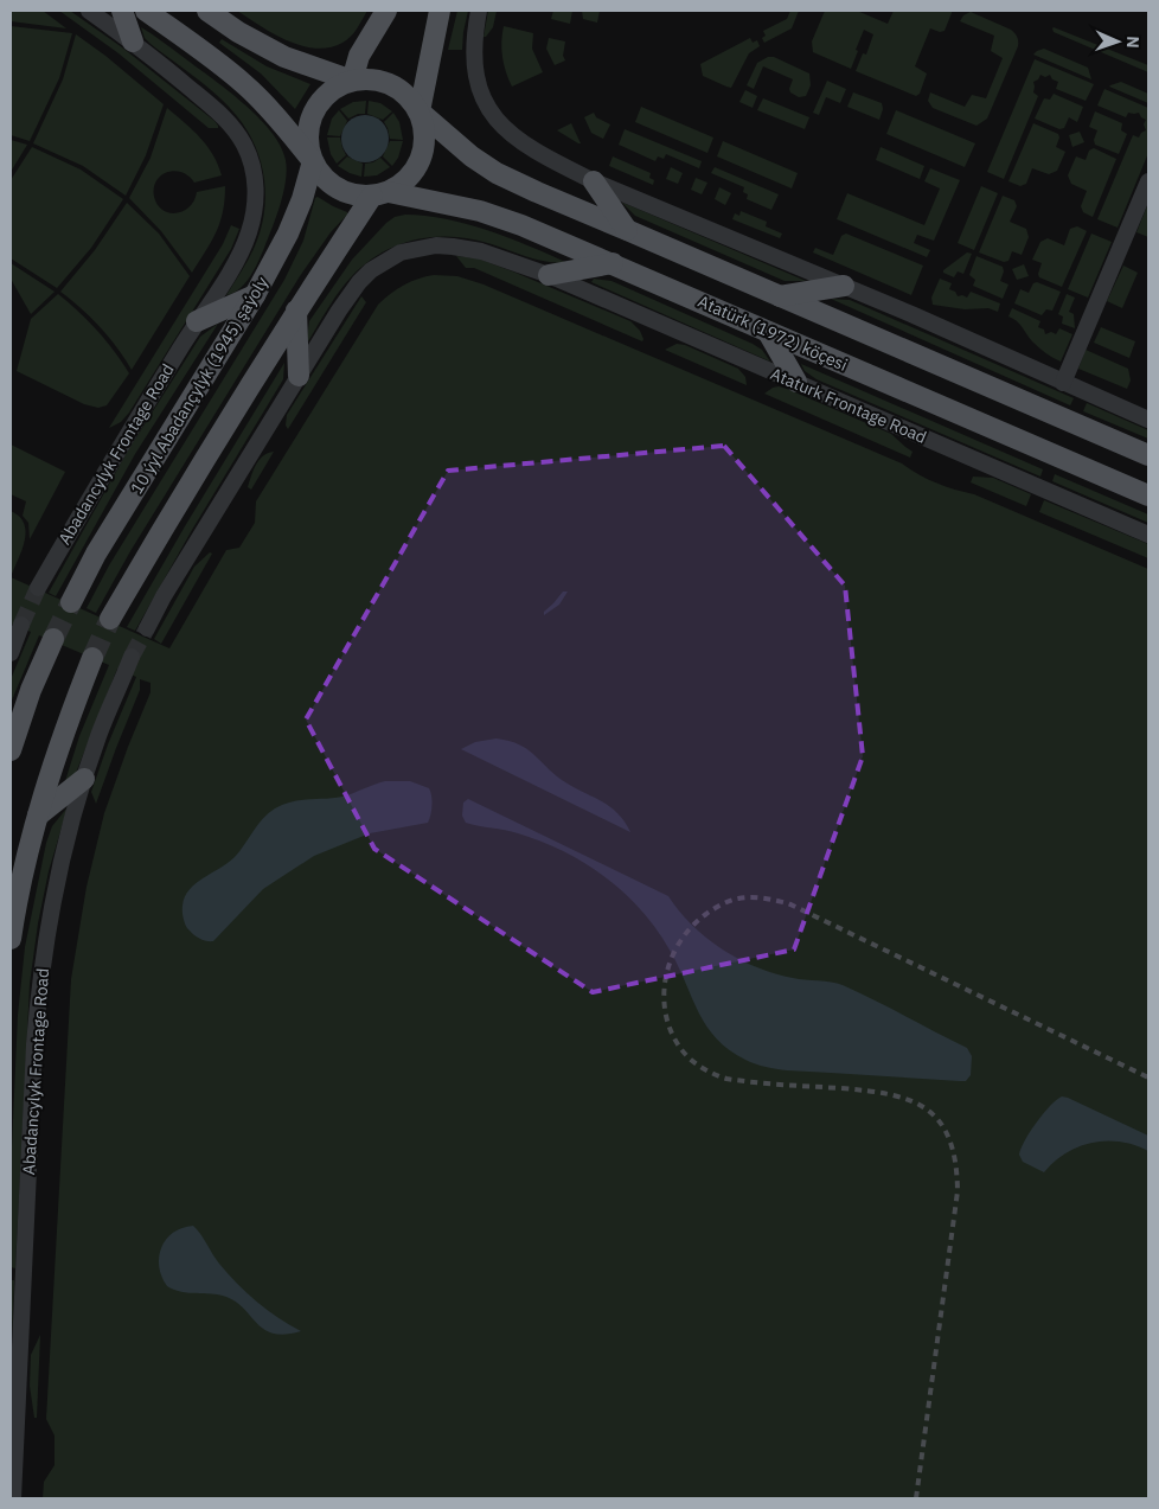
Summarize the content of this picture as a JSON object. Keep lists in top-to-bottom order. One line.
{"streets":{"main road":["Atatürk (1972) köçesi","10 ýyl Abadançylyk (1945) şaýoly"],"street":["Ataturk Frontage Road","Abadancylyk Frontage Road"]},"crossings":[["Atatürk (1972) köçesi","10 ýyl Abadançylyk (1945) şaýoly"]],"north":"right"}
